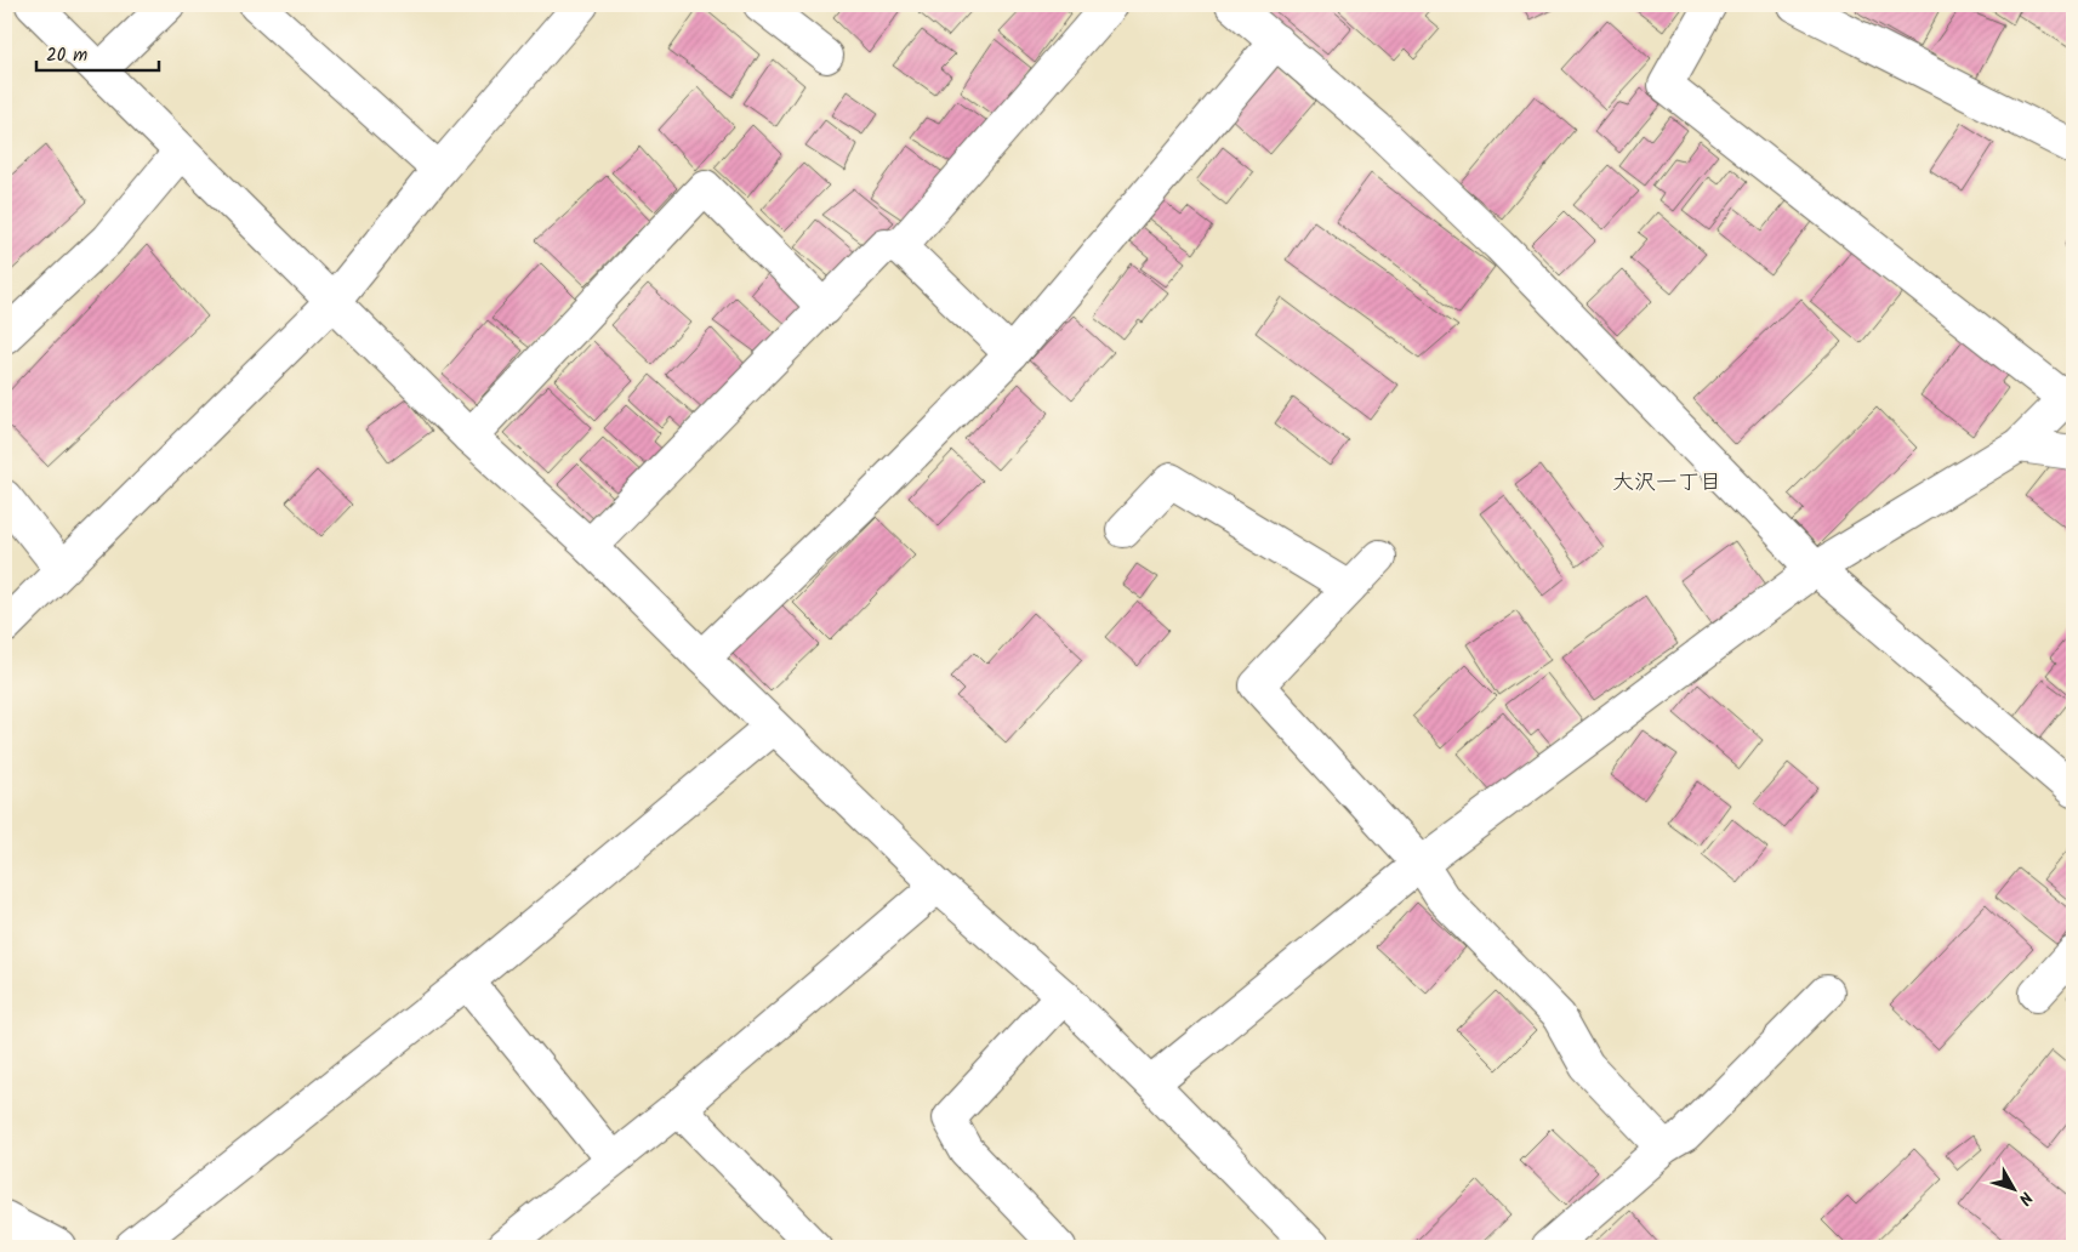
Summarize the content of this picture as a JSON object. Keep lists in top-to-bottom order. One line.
{"districts":["大沢一丁目"],"scale_bar":"20 m","north":"bottom right"}
